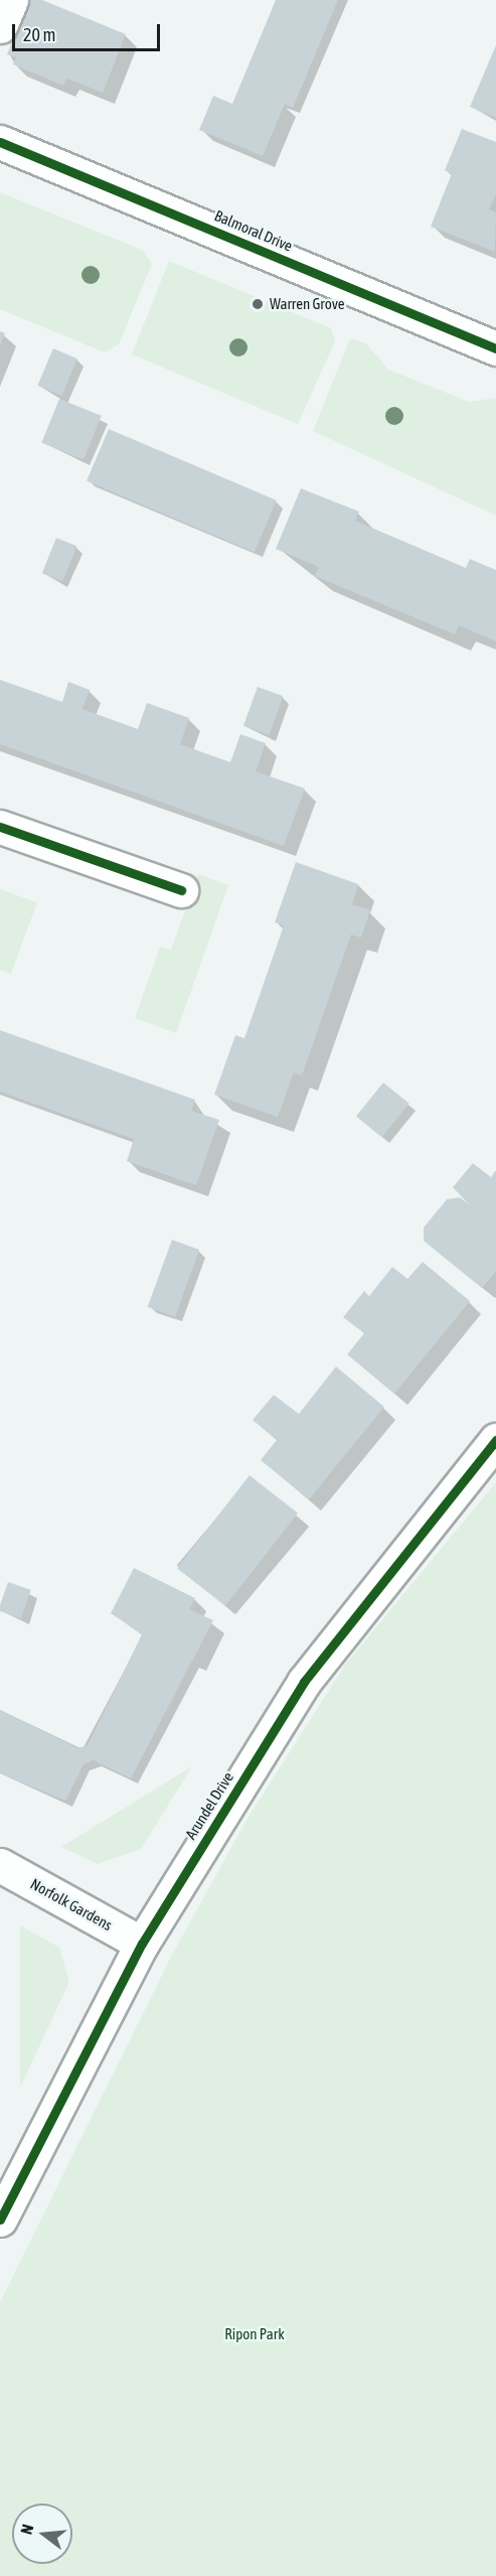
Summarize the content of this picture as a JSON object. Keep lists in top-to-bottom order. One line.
{"streets":{"street":["Balmoral Drive","Arundel Drive","Norfolk Gardens"]},"crossings":[["Arundel Drive","Norfolk Gardens"]],"parks":["Ripon Park"],"places":["Warren Grove"],"scale_bar":"20 m","north":"left"}
